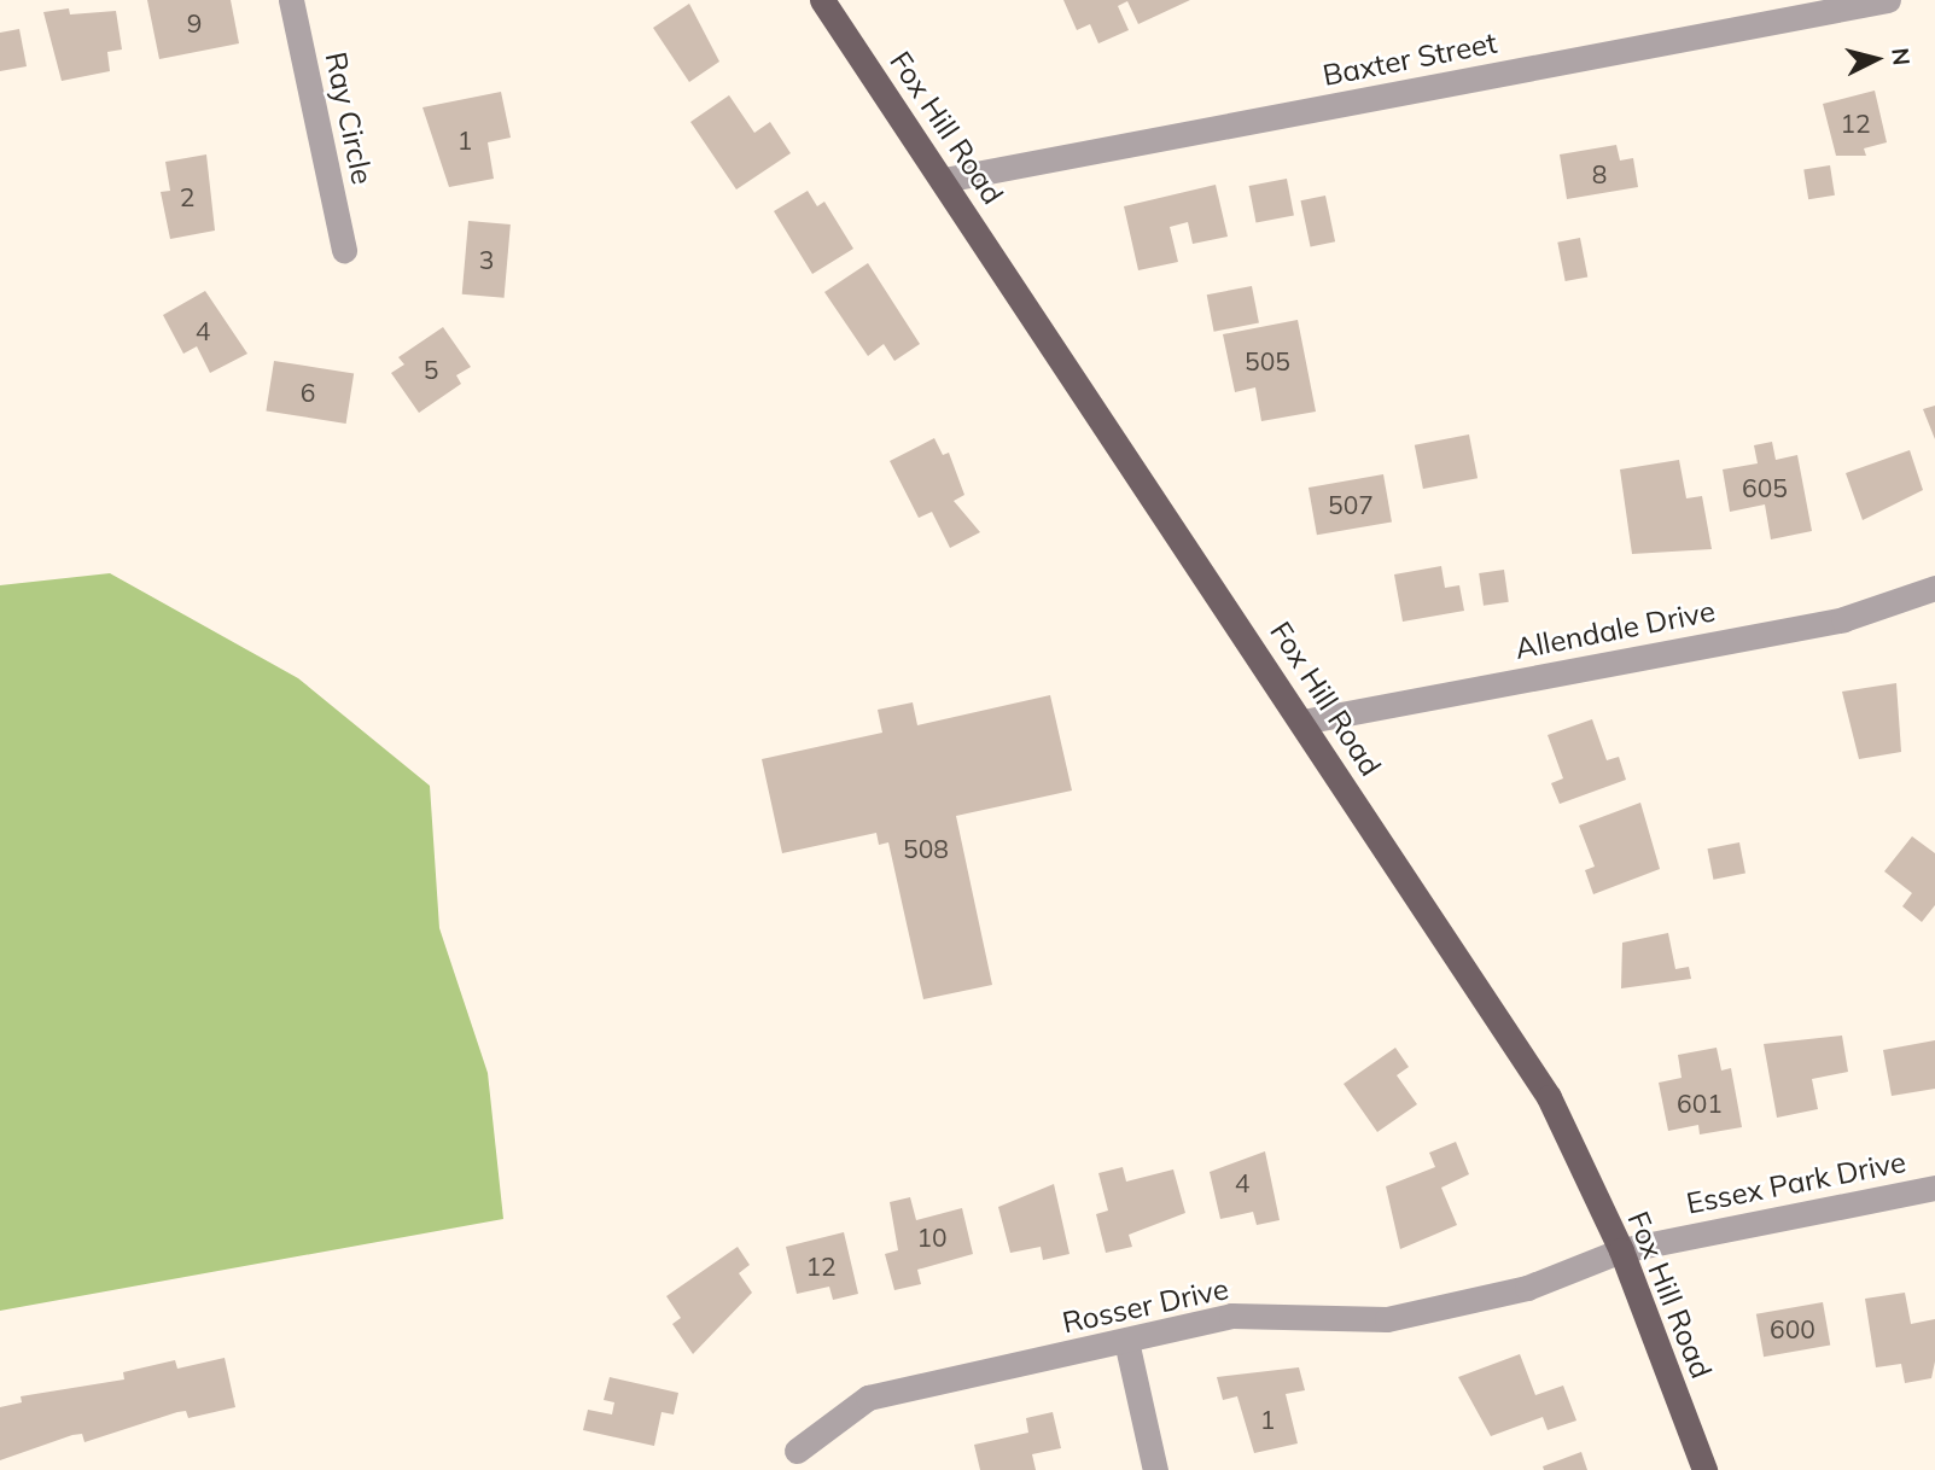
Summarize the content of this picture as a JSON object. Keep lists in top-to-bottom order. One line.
{"streets":{"main road":["Fox Hill Road"],"street":["Baxter Street","Ray Circle","Allendale Drive","Essex Park Drive","Rosser Drive"]},"crossings":[["Baxter Street","Fox Hill Road"],["Fox Hill Road","Allendale Drive"],["Fox Hill Road","Essex Park Drive"],["Fox Hill Road","Rosser Drive"],["Essex Park Drive","Rosser Drive"]],"house_numbers":["9","12","1","8","2","3","4","505","5","6","605","507","508","601","4","10","12","600","1"],"north":"right"}
